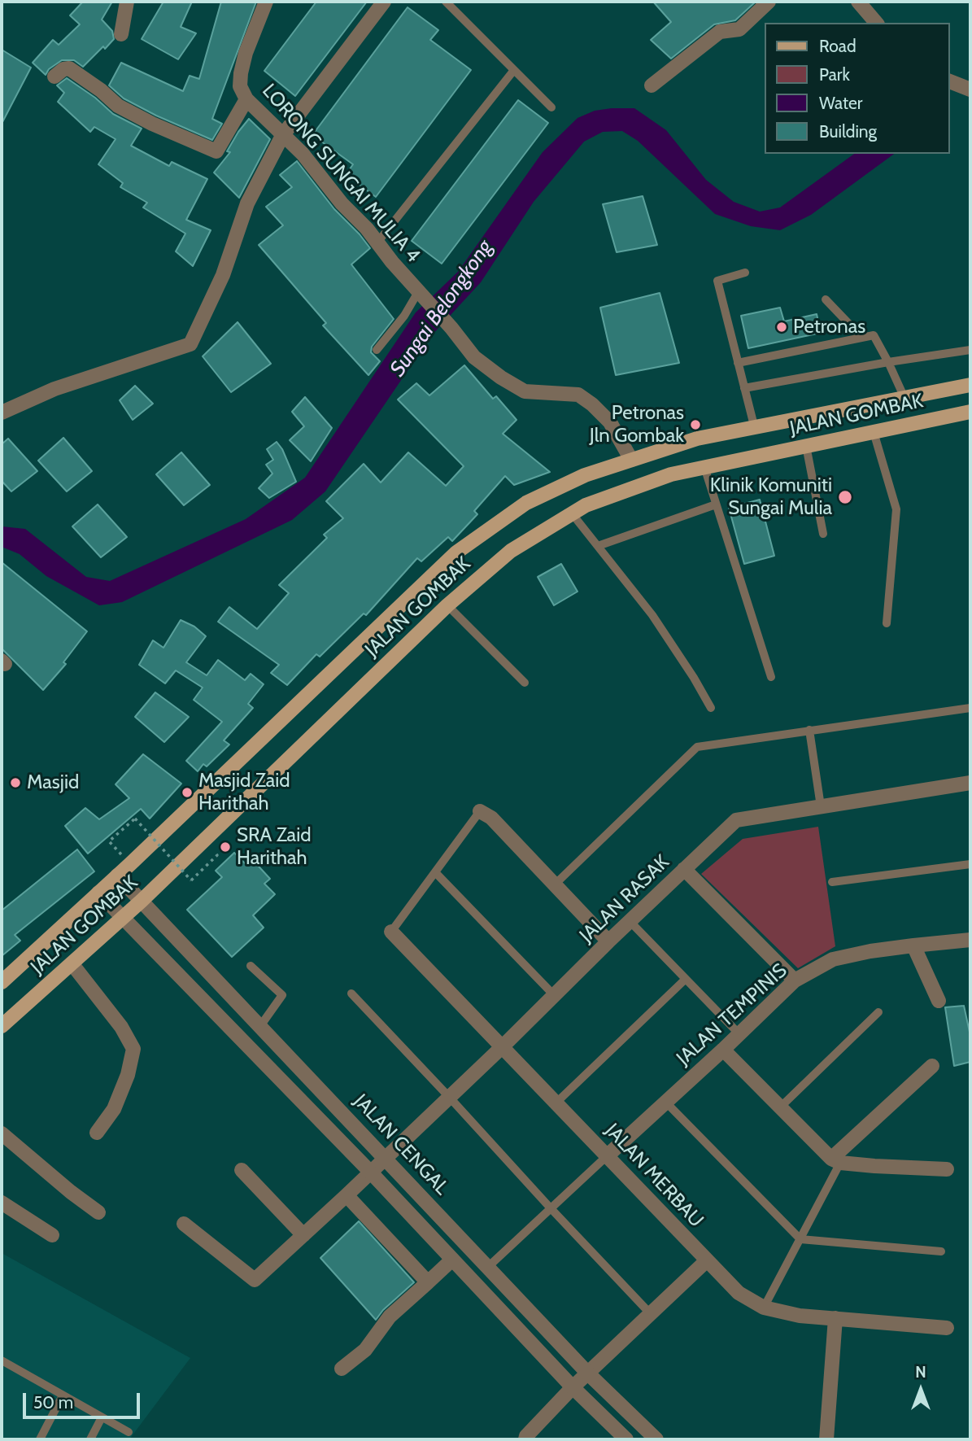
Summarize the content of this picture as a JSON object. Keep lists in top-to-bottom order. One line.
{"streets":{"main road":["JALAN GOMBAK"],"street":["LORONG SUNGAI MULIA 4","JALAN RASAK","JALAN TEMPINIS","JALAN CENGAL","JALAN MERBAU"]},"crossings":[["LORONG SUNGAI MULIA 4","JALAN GOMBAK"],["JALAN GOMBAK","JALAN CENGAL"],["JALAN RASAK","JALAN CENGAL"],["JALAN RASAK","JALAN MERBAU"],["JALAN TEMPINIS","JALAN MERBAU"]],"water":["Sungai Belongkong"],"places":["Petronas","Petronas Jln Gombak","Klinik Komuniti Sungai Mulia","Masjid","Masjid Zaid Harithah","SRA Zaid Harithah"],"legend":["Road","Park","Water","Building"],"scale_bar":"50 m","north":"top"}
